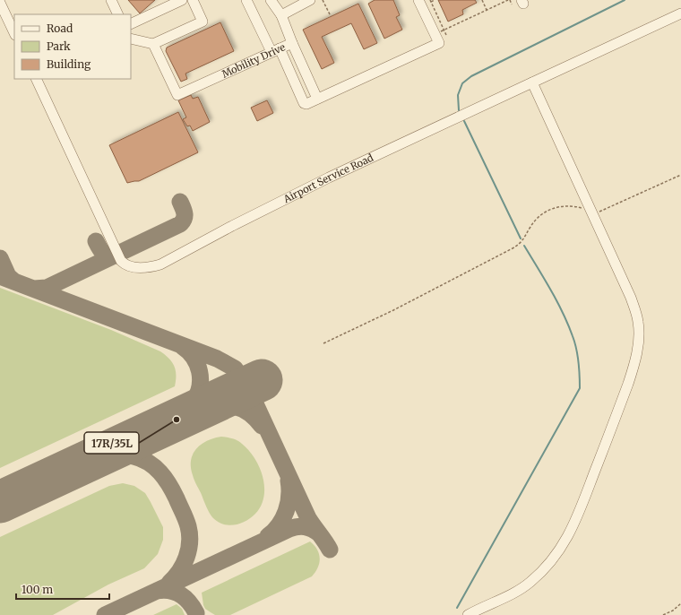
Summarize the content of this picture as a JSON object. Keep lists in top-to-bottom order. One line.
{"streets":{"lane":["Mobility Drive","Airport Service Road"]},"places":["17R/35L"],"legend":["Road","Park","Building"],"scale_bar":"100 m"}
